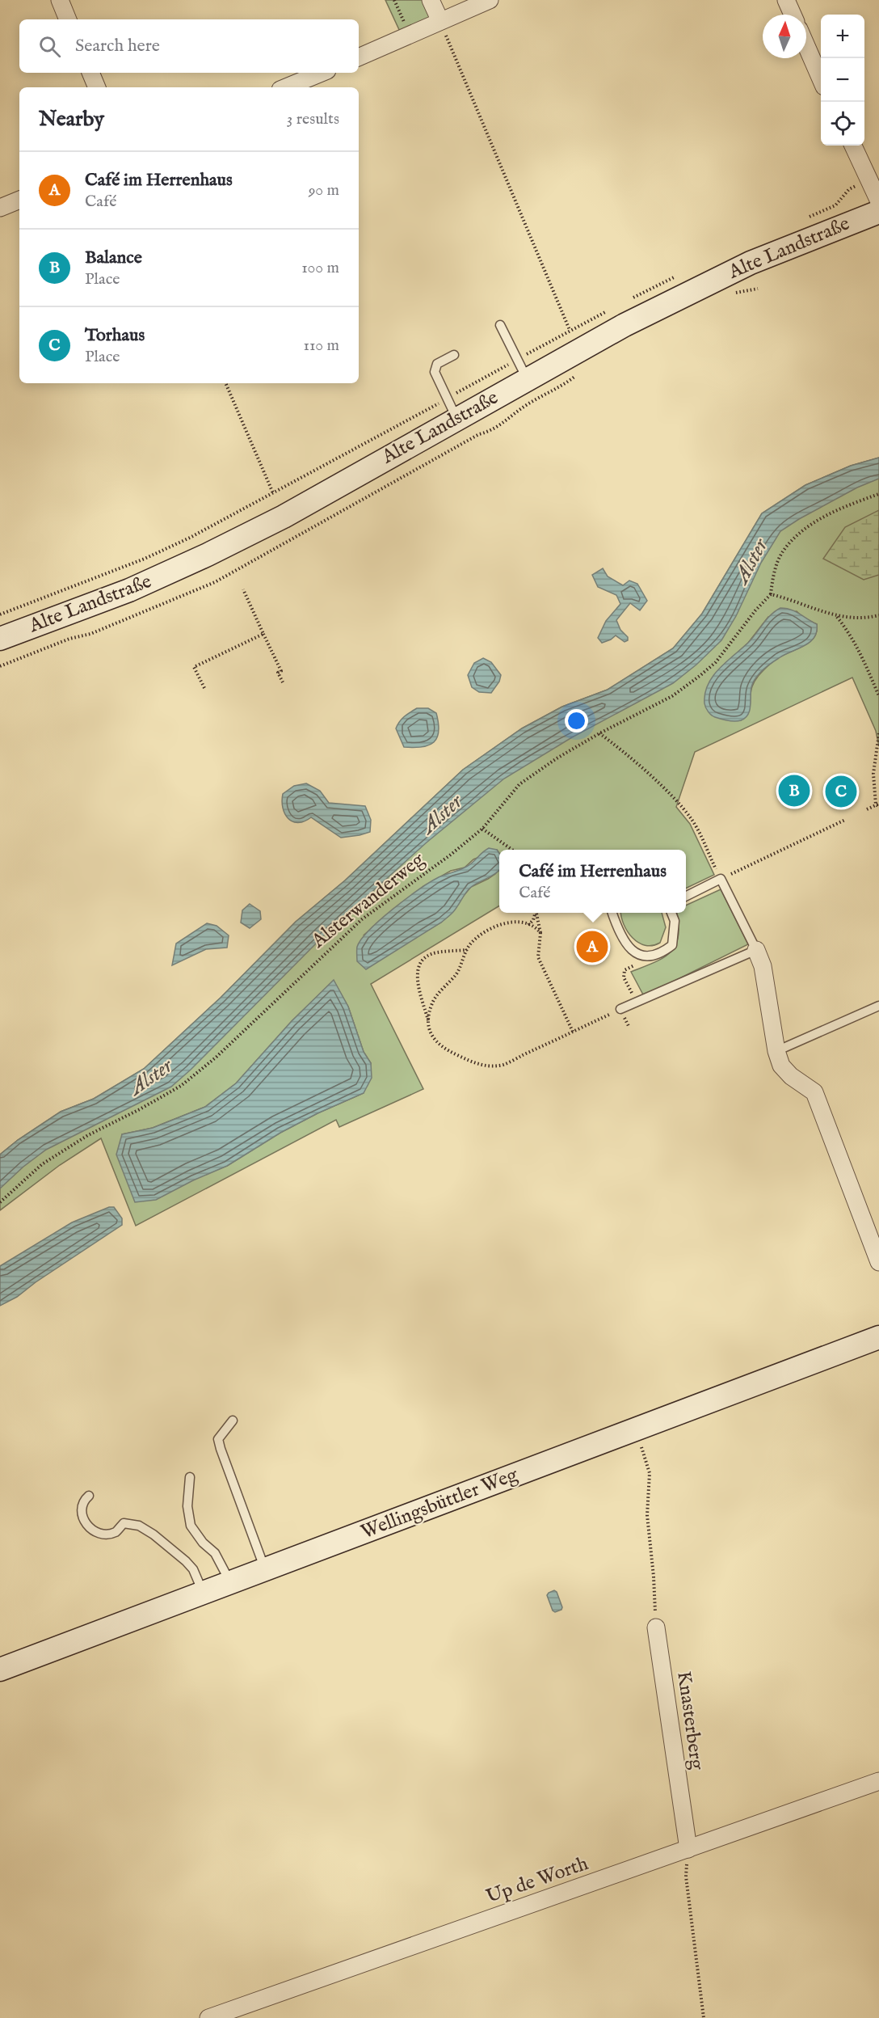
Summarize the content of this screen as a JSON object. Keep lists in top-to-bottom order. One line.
{"streets":{"main road":["Alte Landstraße","Wellingsbüttler Weg"],"street":["Knasterberg","Up de Worth"],"path":["Alsterwanderweg"]},"crossings":[["Knasterberg","Up de Worth"]],"water":["Alster"],"north":"top","page":{"map_buttons":["+","−"],"search":"Search here","heading":["Nearby","3 results"],"list":[{"mark":"A","name":"Café im Herrenhaus","note":"Café","value":"90 m"},{"mark":"B","name":"Balance","note":"Place","value":"100 m"},{"mark":"C","name":"Torhaus","note":"Place","value":"110 m"}],"pins":["B","C","A"],"popup":["Café im Herrenhaus","Café"]}}
